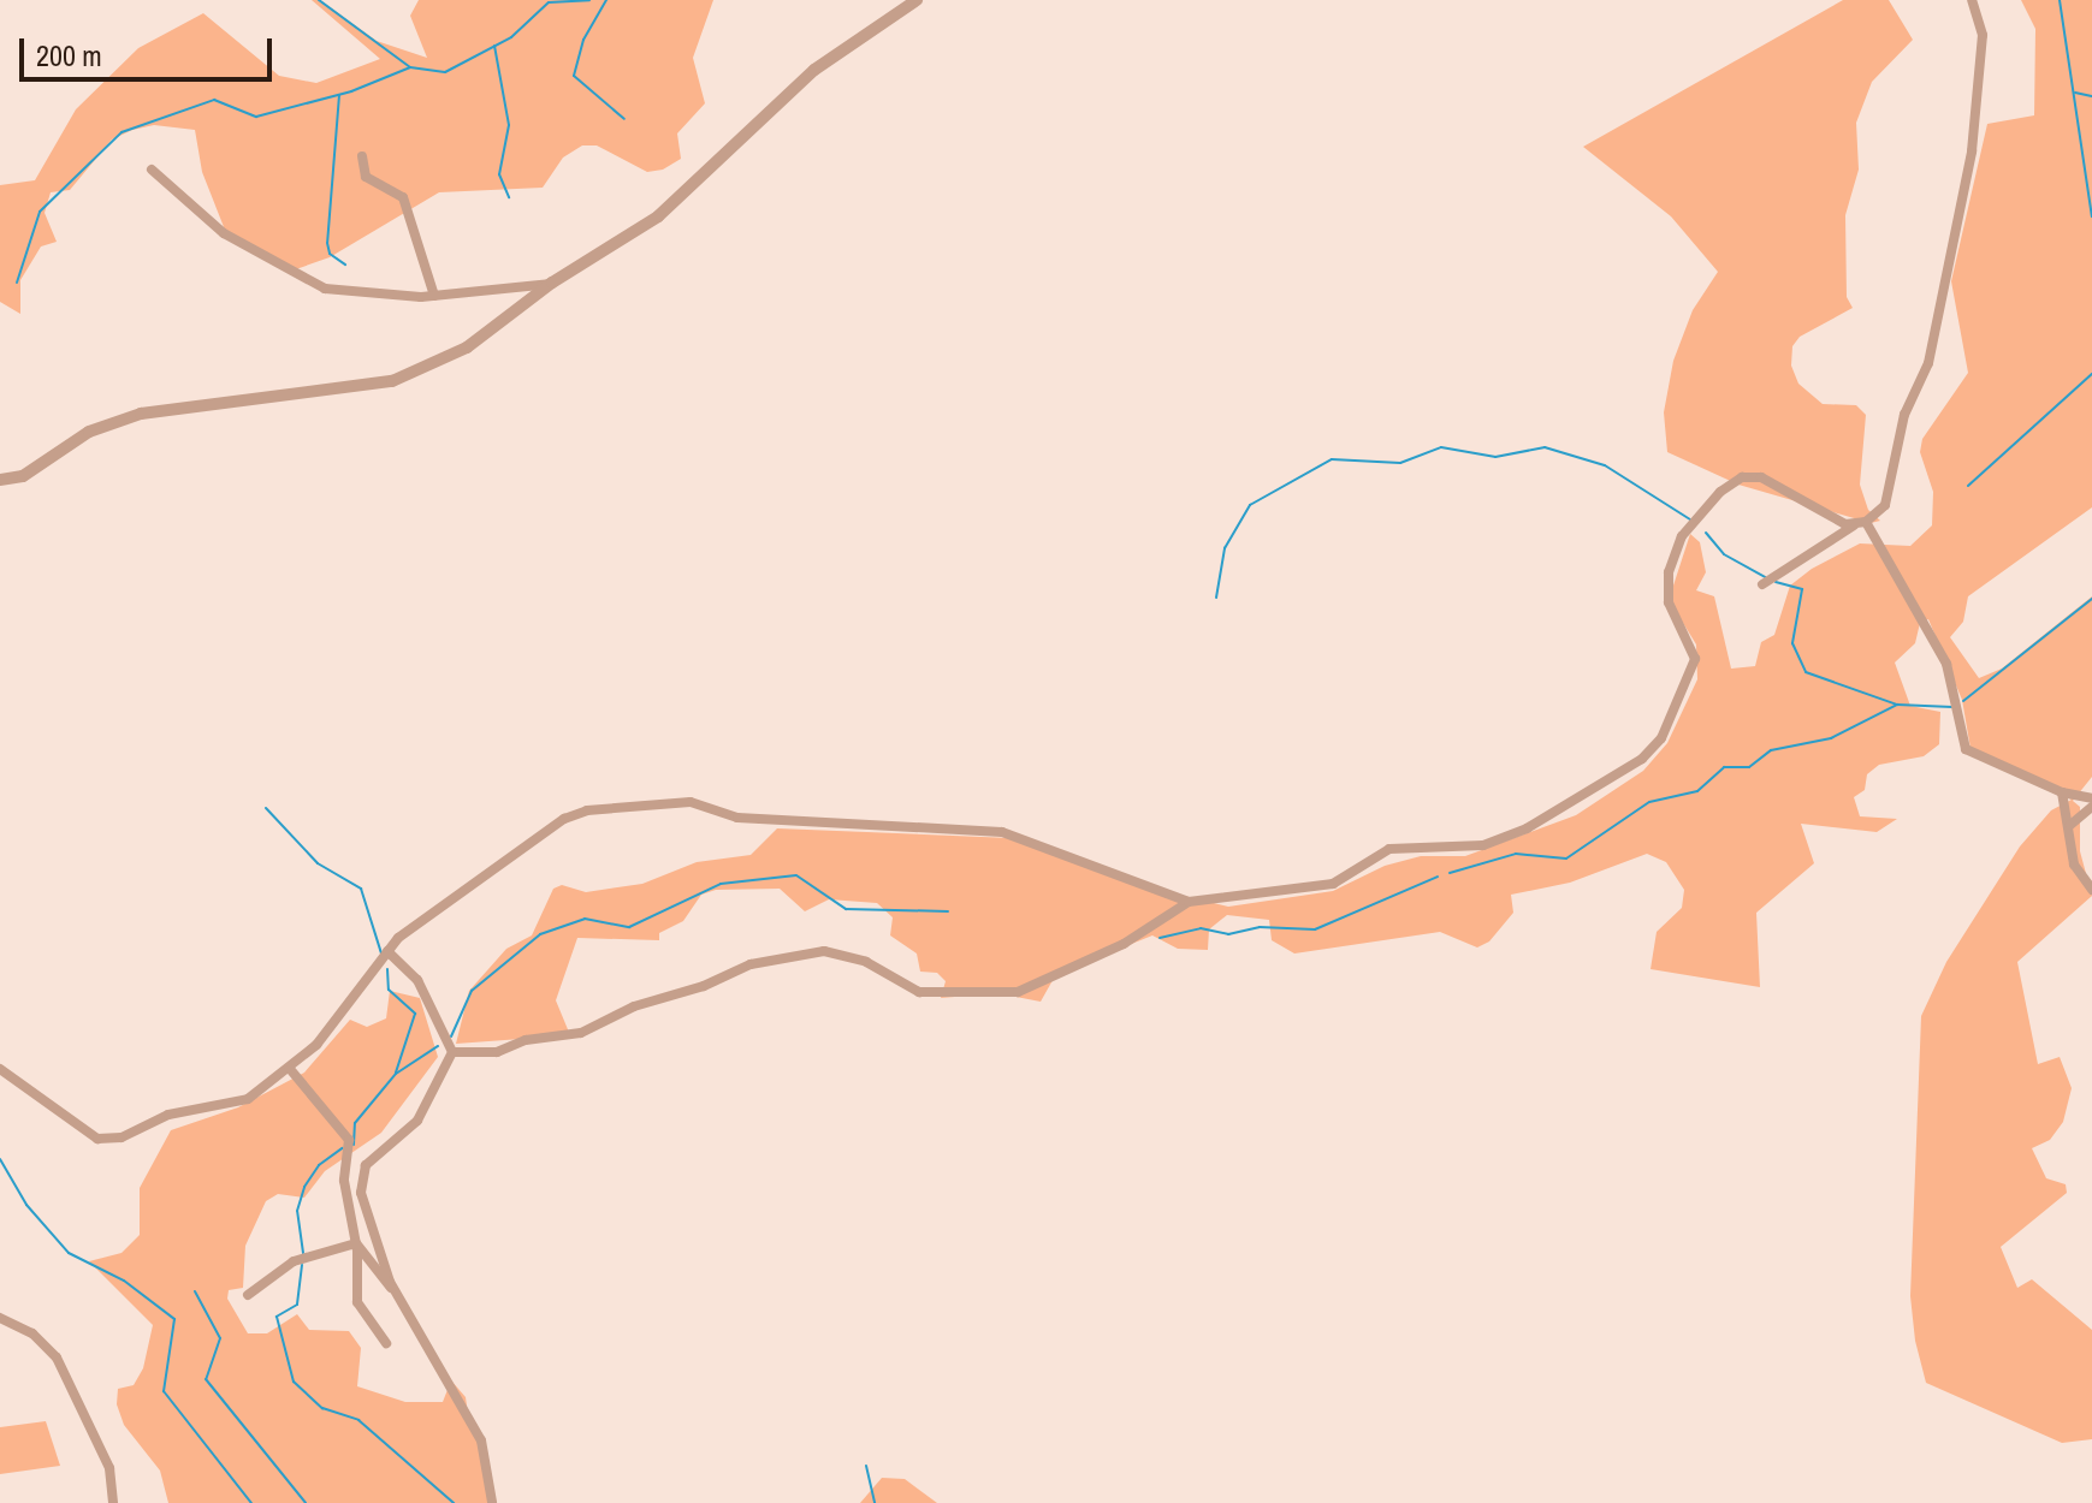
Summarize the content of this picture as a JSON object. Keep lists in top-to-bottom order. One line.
{"scale_bar":"200 m"}
